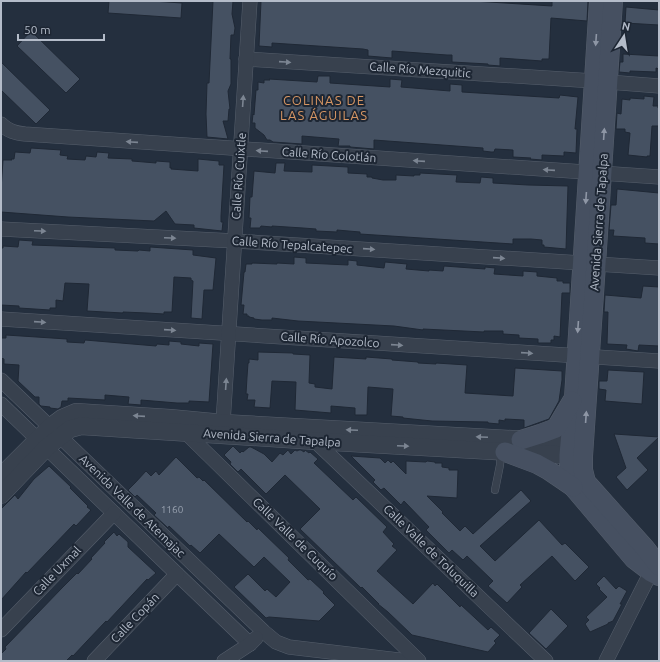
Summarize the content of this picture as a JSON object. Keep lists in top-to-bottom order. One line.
{"streets":{"main road":["Avenida Sierra de Tapalpa"],"street":["Calle Río Mezquitic","Calle Río Colotlán","Calle Río Cuixtle","Calle Río Tepalcatepec","Calle Río Apozolco","Avenida Valle de Atemajac","Calle Valle de Cuquío","Calle Valle de Toluquilla","Calle Uxmal","Calle Copán"]},"crossings":[["Calle Río Mezquitic","Calle Río Cuixtle"],["Calle Río Mezquitic","Avenida Sierra de Tapalpa"],["Calle Río Colotlán","Calle Río Cuixtle"],["Calle Río Colotlán","Avenida Sierra de Tapalpa"],["Calle Río Cuixtle","Avenida Sierra de Tapalpa"],["Calle Río Cuixtle","Calle Río Tepalcatepec"],["Calle Río Cuixtle","Calle Río Apozolco"],["Avenida Sierra de Tapalpa","Calle Río Tepalcatepec"],["Avenida Sierra de Tapalpa","Calle Río Apozolco"],["Avenida Sierra de Tapalpa","Avenida Valle de Atemajac"],["Avenida Sierra de Tapalpa","Calle Valle de Cuquío"],["Avenida Sierra de Tapalpa","Calle Valle de Toluquilla"],["Avenida Valle de Atemajac","Calle Uxmal"],["Avenida Valle de Atemajac","Calle Copán"]],"one_way":["Calle Río Mezquitic","Calle Río Colotlán","Calle Río Cuixtle","Calle Río Tepalcatepec","Calle Río Apozolco"],"districts":["COLINAS DE LAS ÁGUILAS"],"house_numbers":["1160"],"scale_bar":"50 m","north":"top"}
